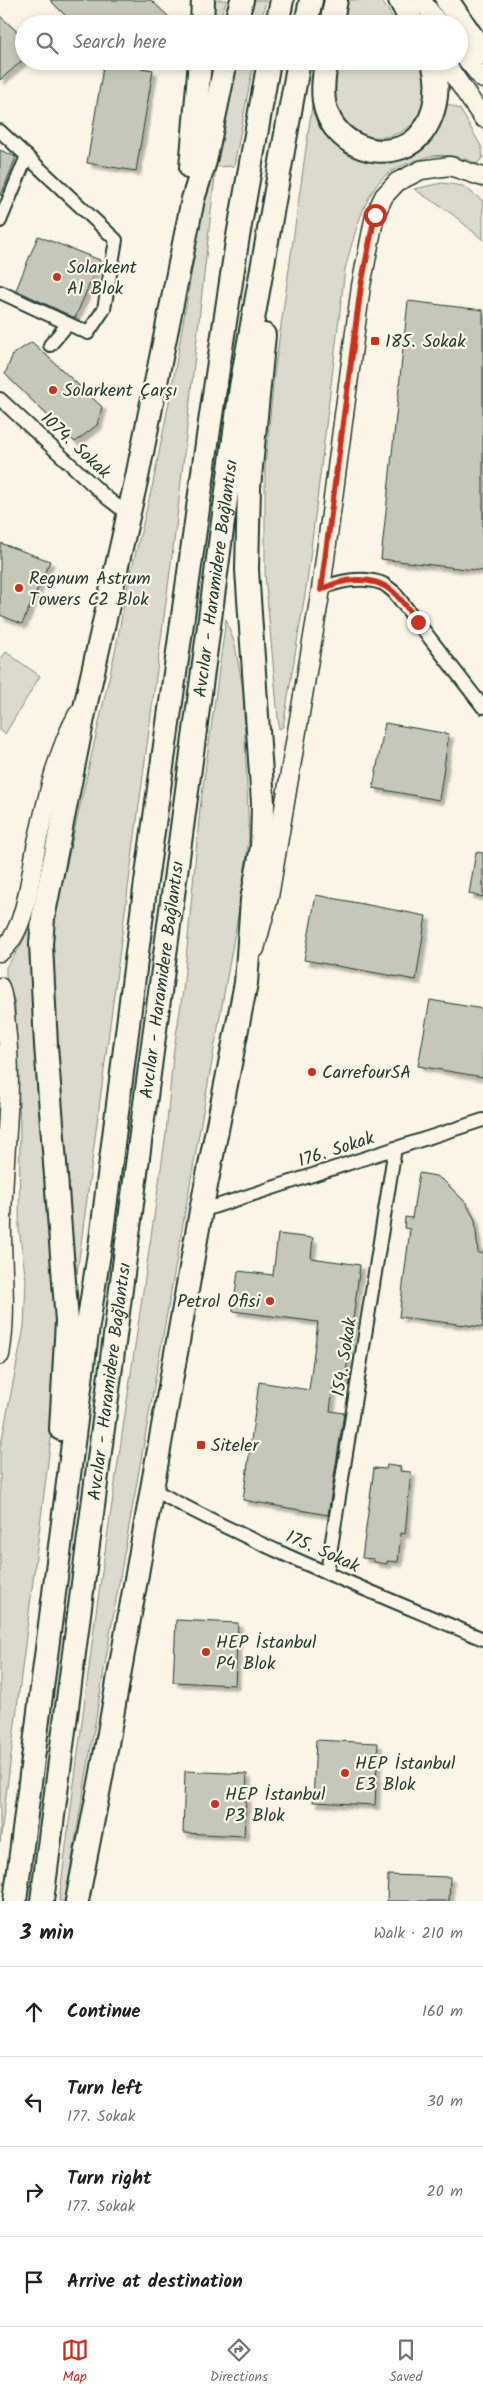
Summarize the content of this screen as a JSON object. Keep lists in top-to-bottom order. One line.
{"streets":{"highway":["Avcılar - Haramidere Bağlantısı"],"street":["1074. Sokak","176. Sokak","154. Sokak","175. Sokak"]},"crossings":[["176. Sokak","154. Sokak"],["154. Sokak","175. Sokak"]],"places":{"other":["Solarkent A1 Blok","Solarkent Çarşı","Regnum Astrum Towers C2 Blok","CarrefourSA","Petrol Ofisi","HEP İstanbul P4 Blok","HEP İstanbul E3 Blok","HEP İstanbul P3 Blok"],"transit":["185. Sokak","Siteler"]},"page":{"search":"Search here","heading":["3 min","Walk · 210 m"],"list":[["Continue","160 m"],["Turn left","177. Sokak","30 m"],["Turn right","177. Sokak","20 m"],"Arrive at destination"],"nav":["Map","Directions","Saved"]}}
